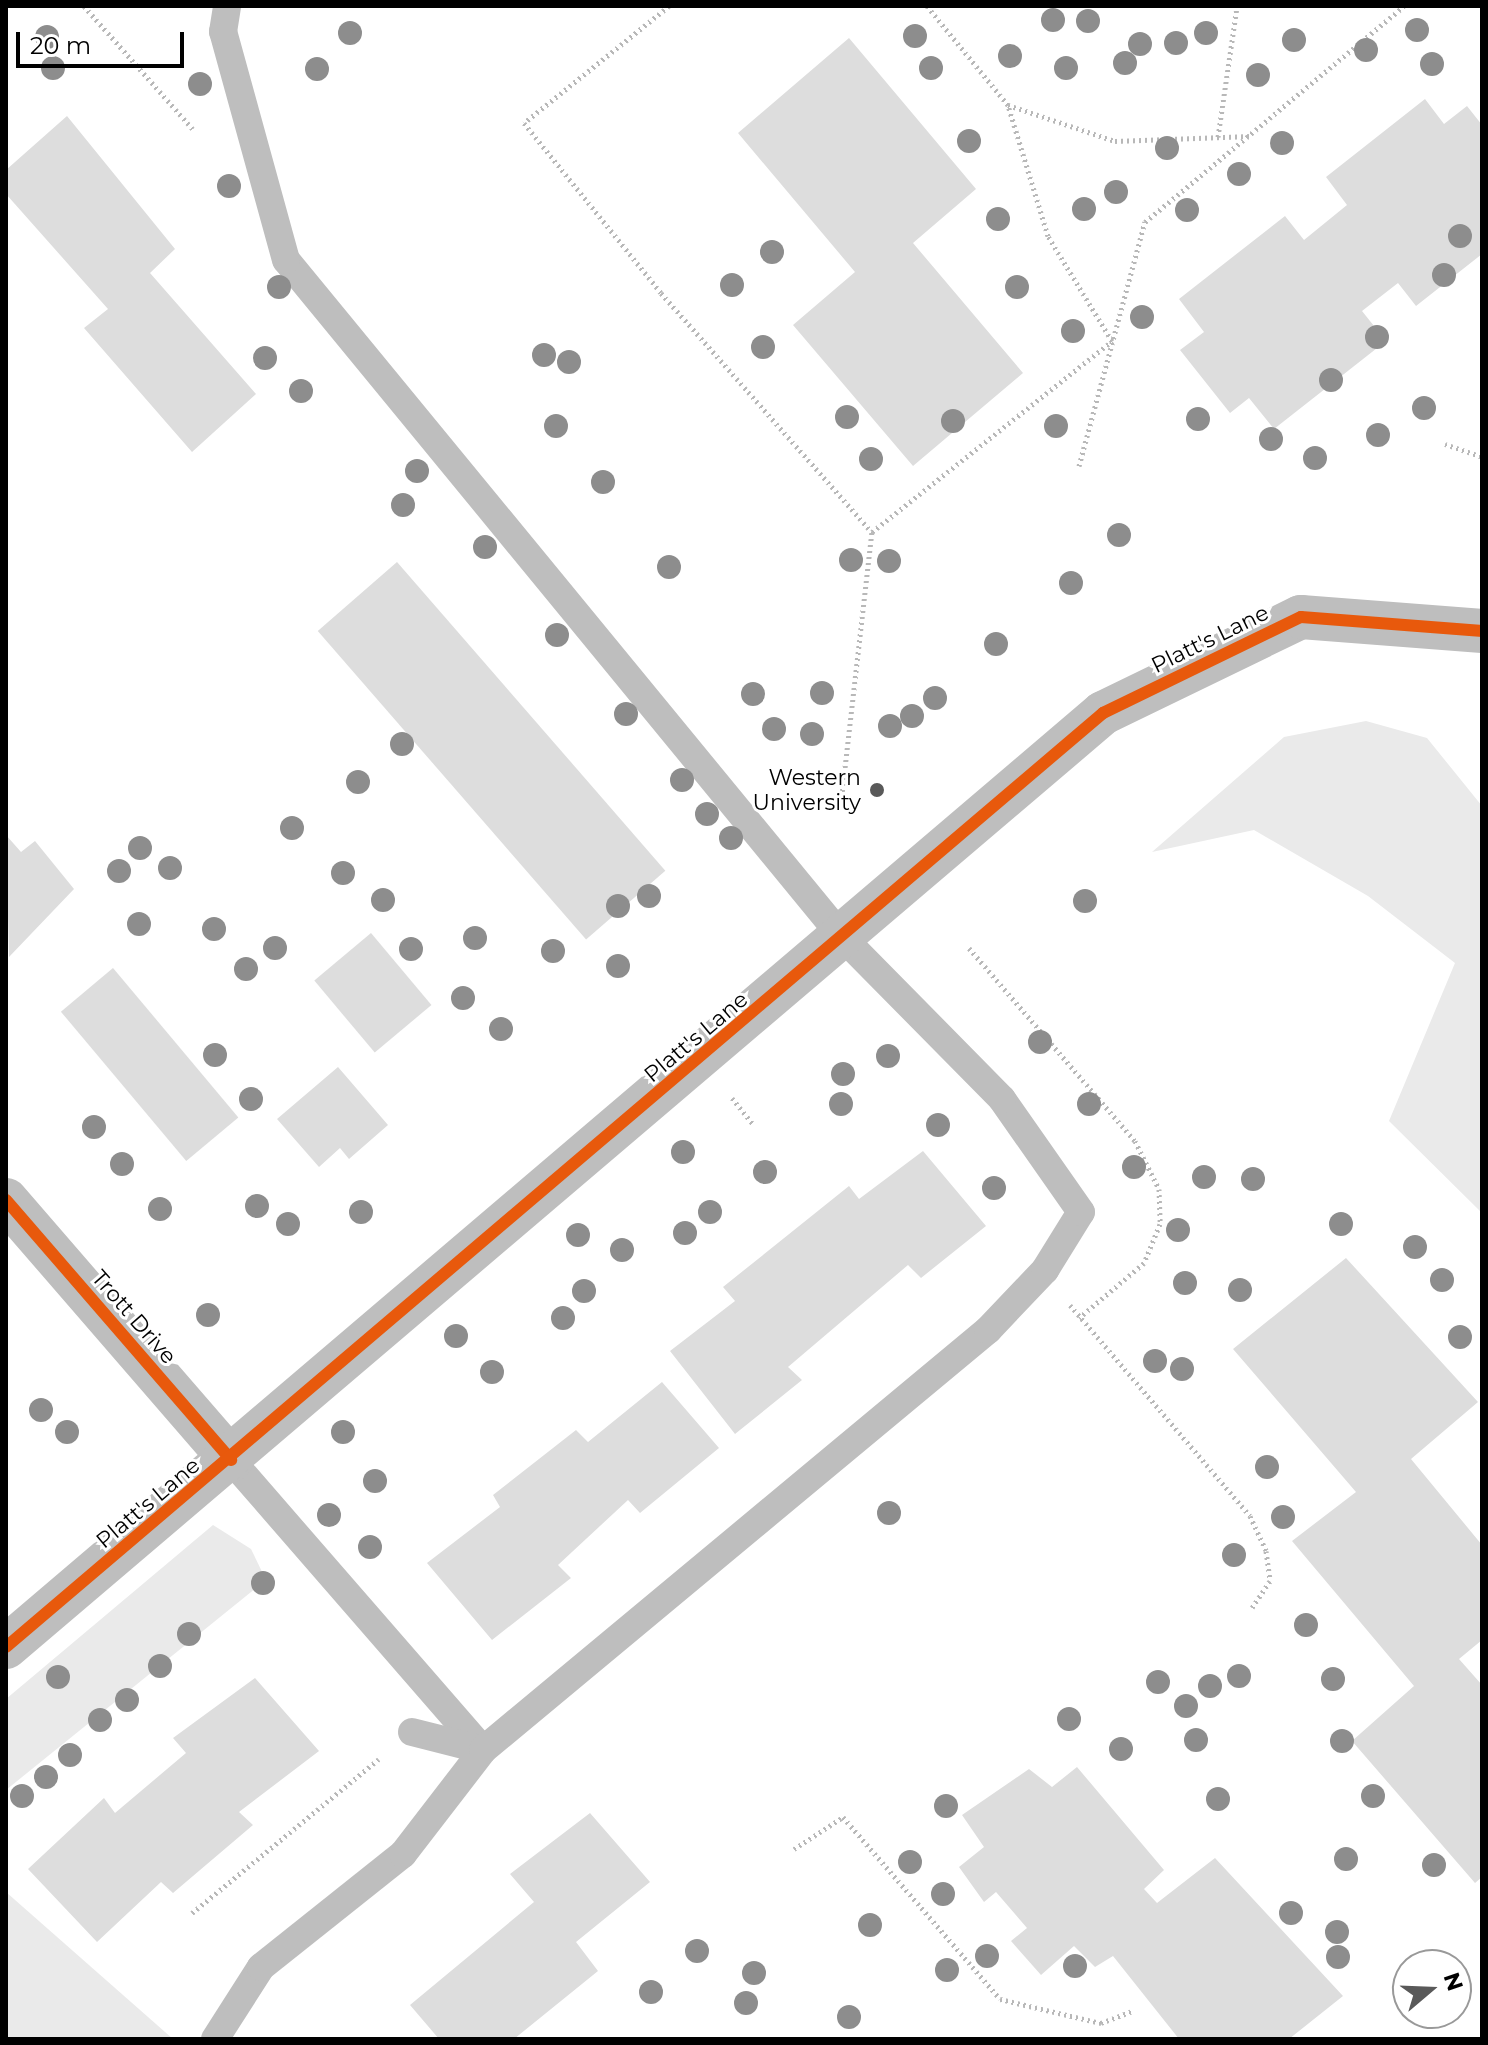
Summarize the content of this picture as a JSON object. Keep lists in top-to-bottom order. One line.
{"streets":{"street":["Platt's Lane","Trott Drive"]},"crossings":[["Platt's Lane","Trott Drive"]],"places":["Western University"],"scale_bar":"20 m","north":"right"}
